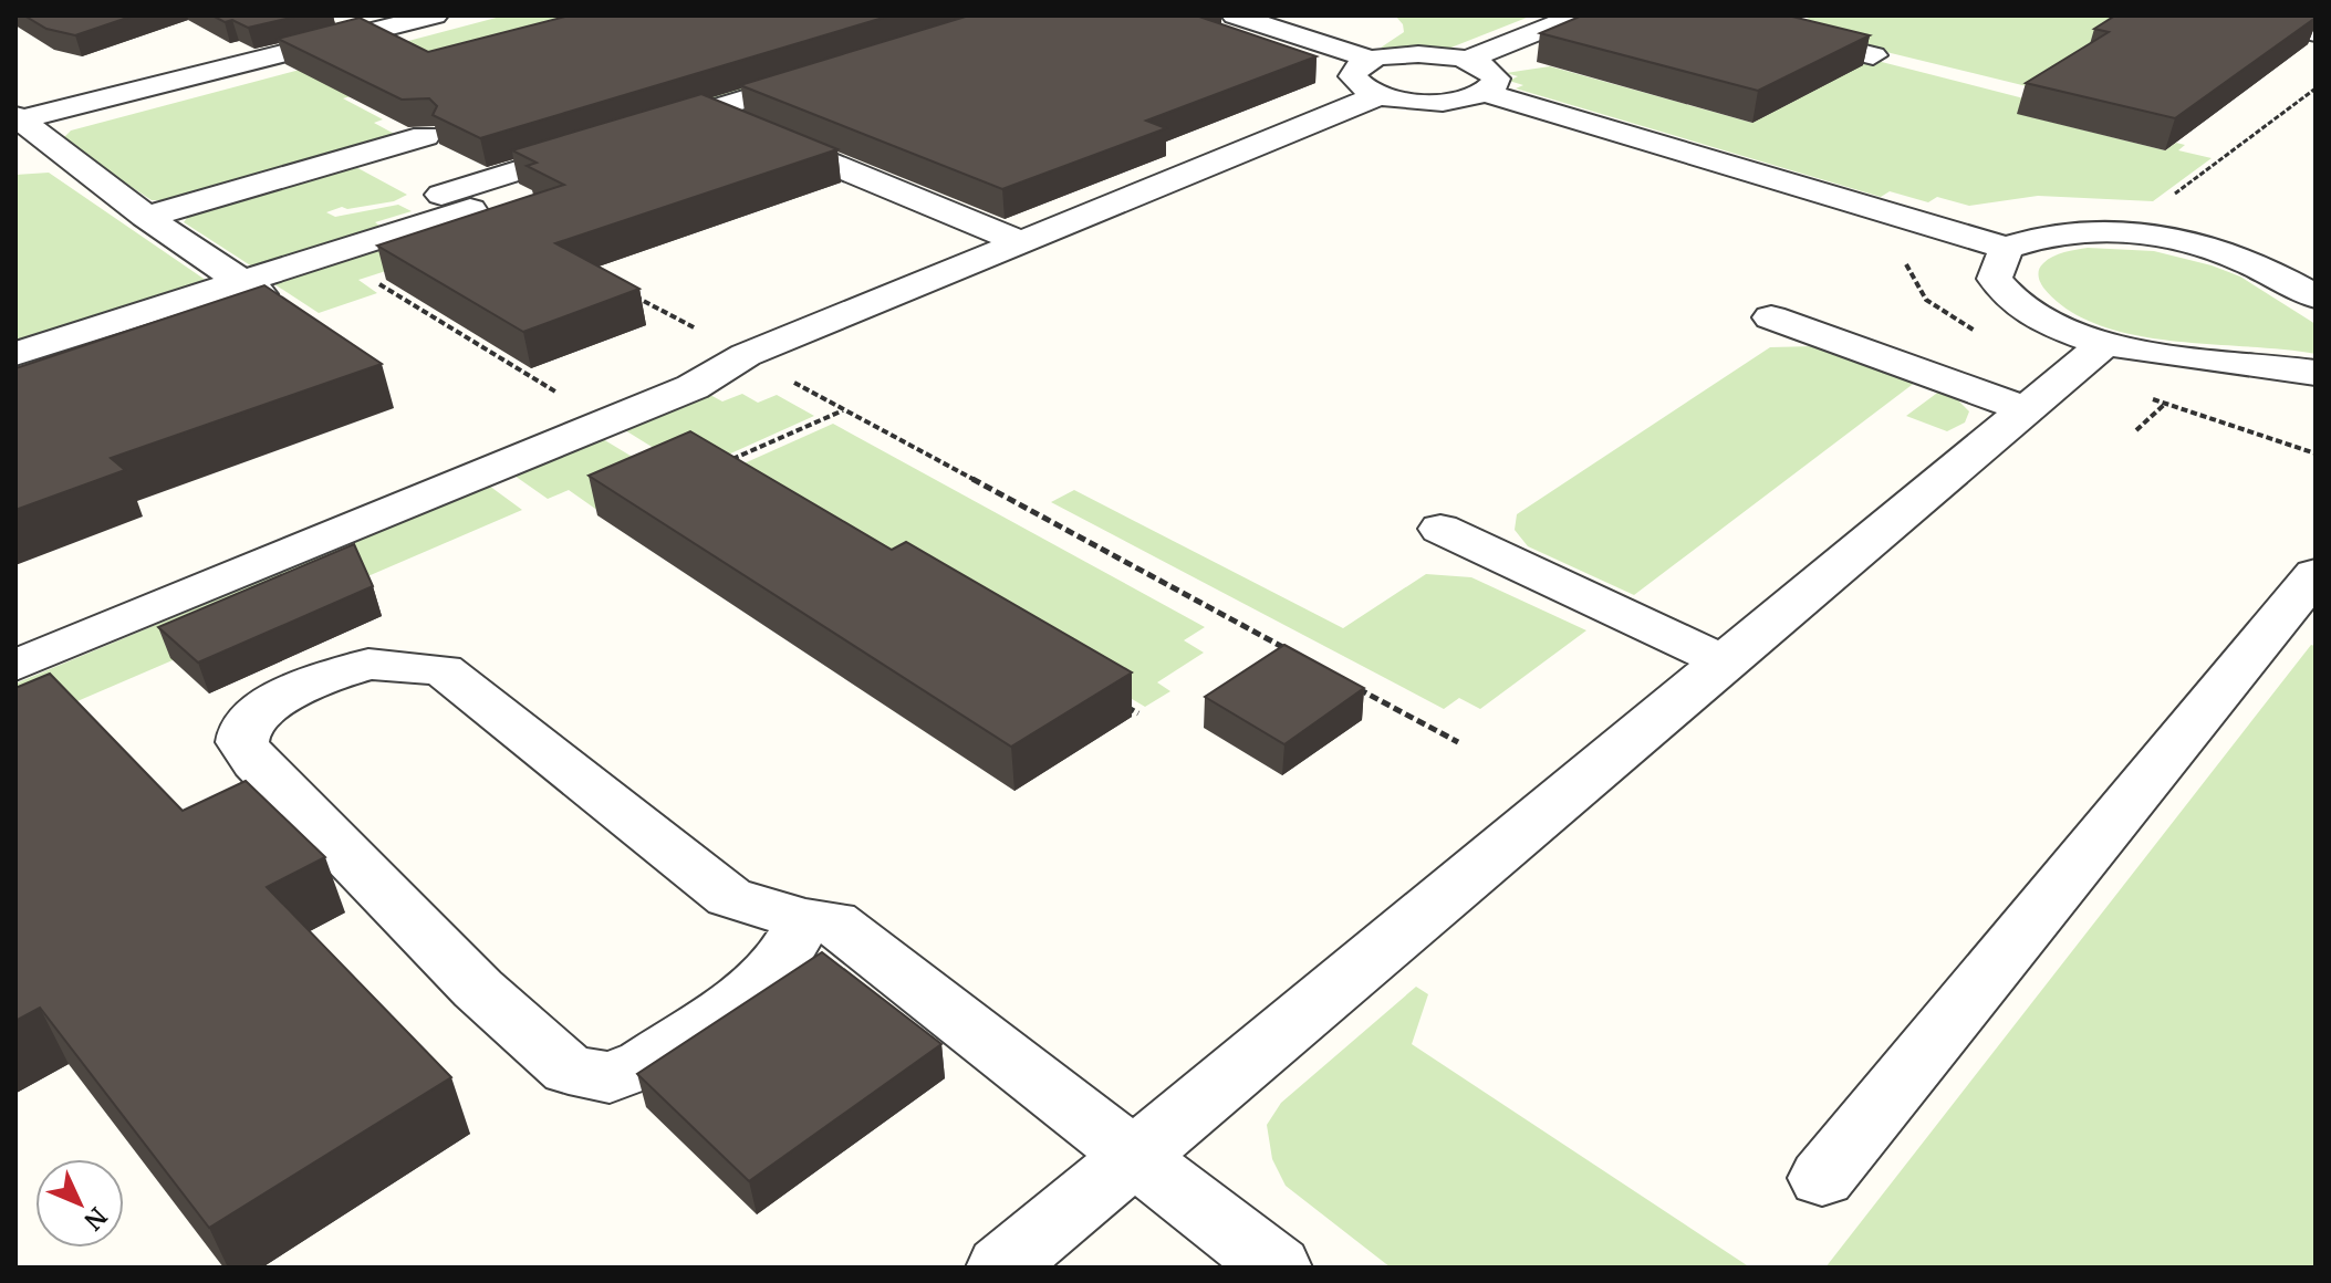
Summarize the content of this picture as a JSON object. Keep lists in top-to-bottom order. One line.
{"north":"bottom right"}
